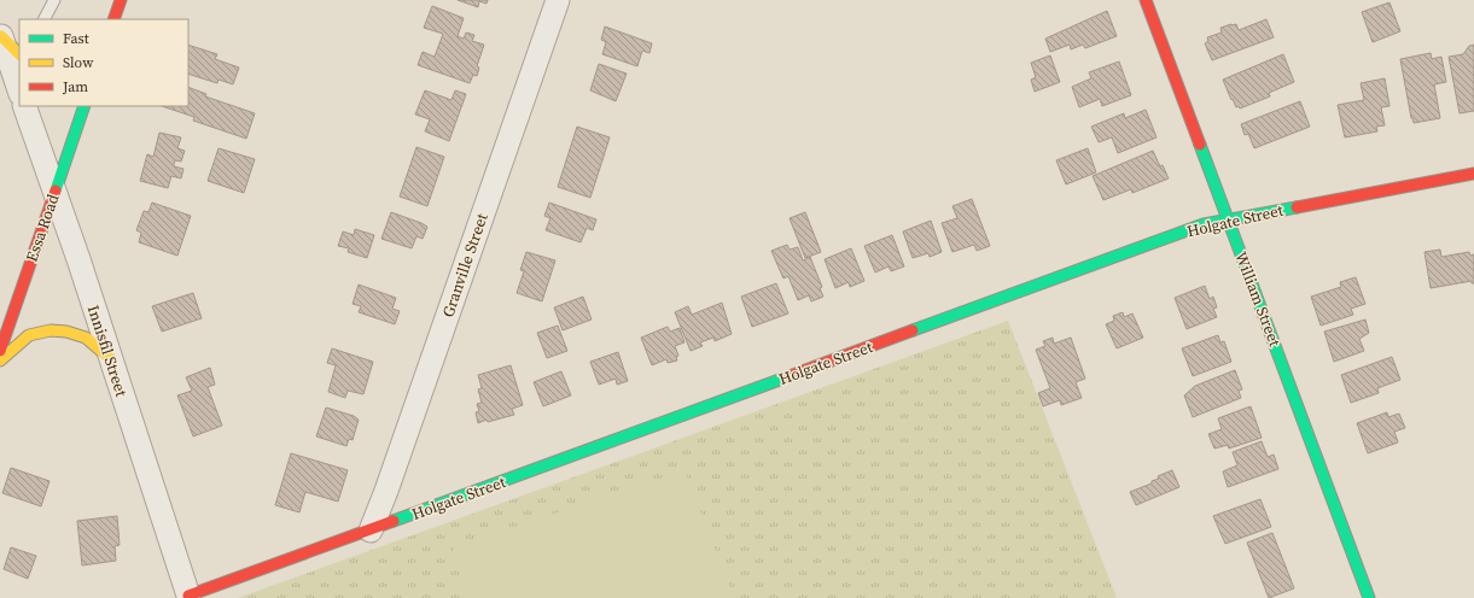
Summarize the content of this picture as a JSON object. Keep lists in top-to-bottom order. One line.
{"streets":{"street":["Holgate Street","Essa Road","Granville Street","William Street","Innisfil Street"]},"crossings":[["Holgate Street","Granville Street"],["Holgate Street","William Street"],["Holgate Street","Innisfil Street"],["Essa Road","Innisfil Street"]],"legend":["Fast","Slow","Jam"]}
